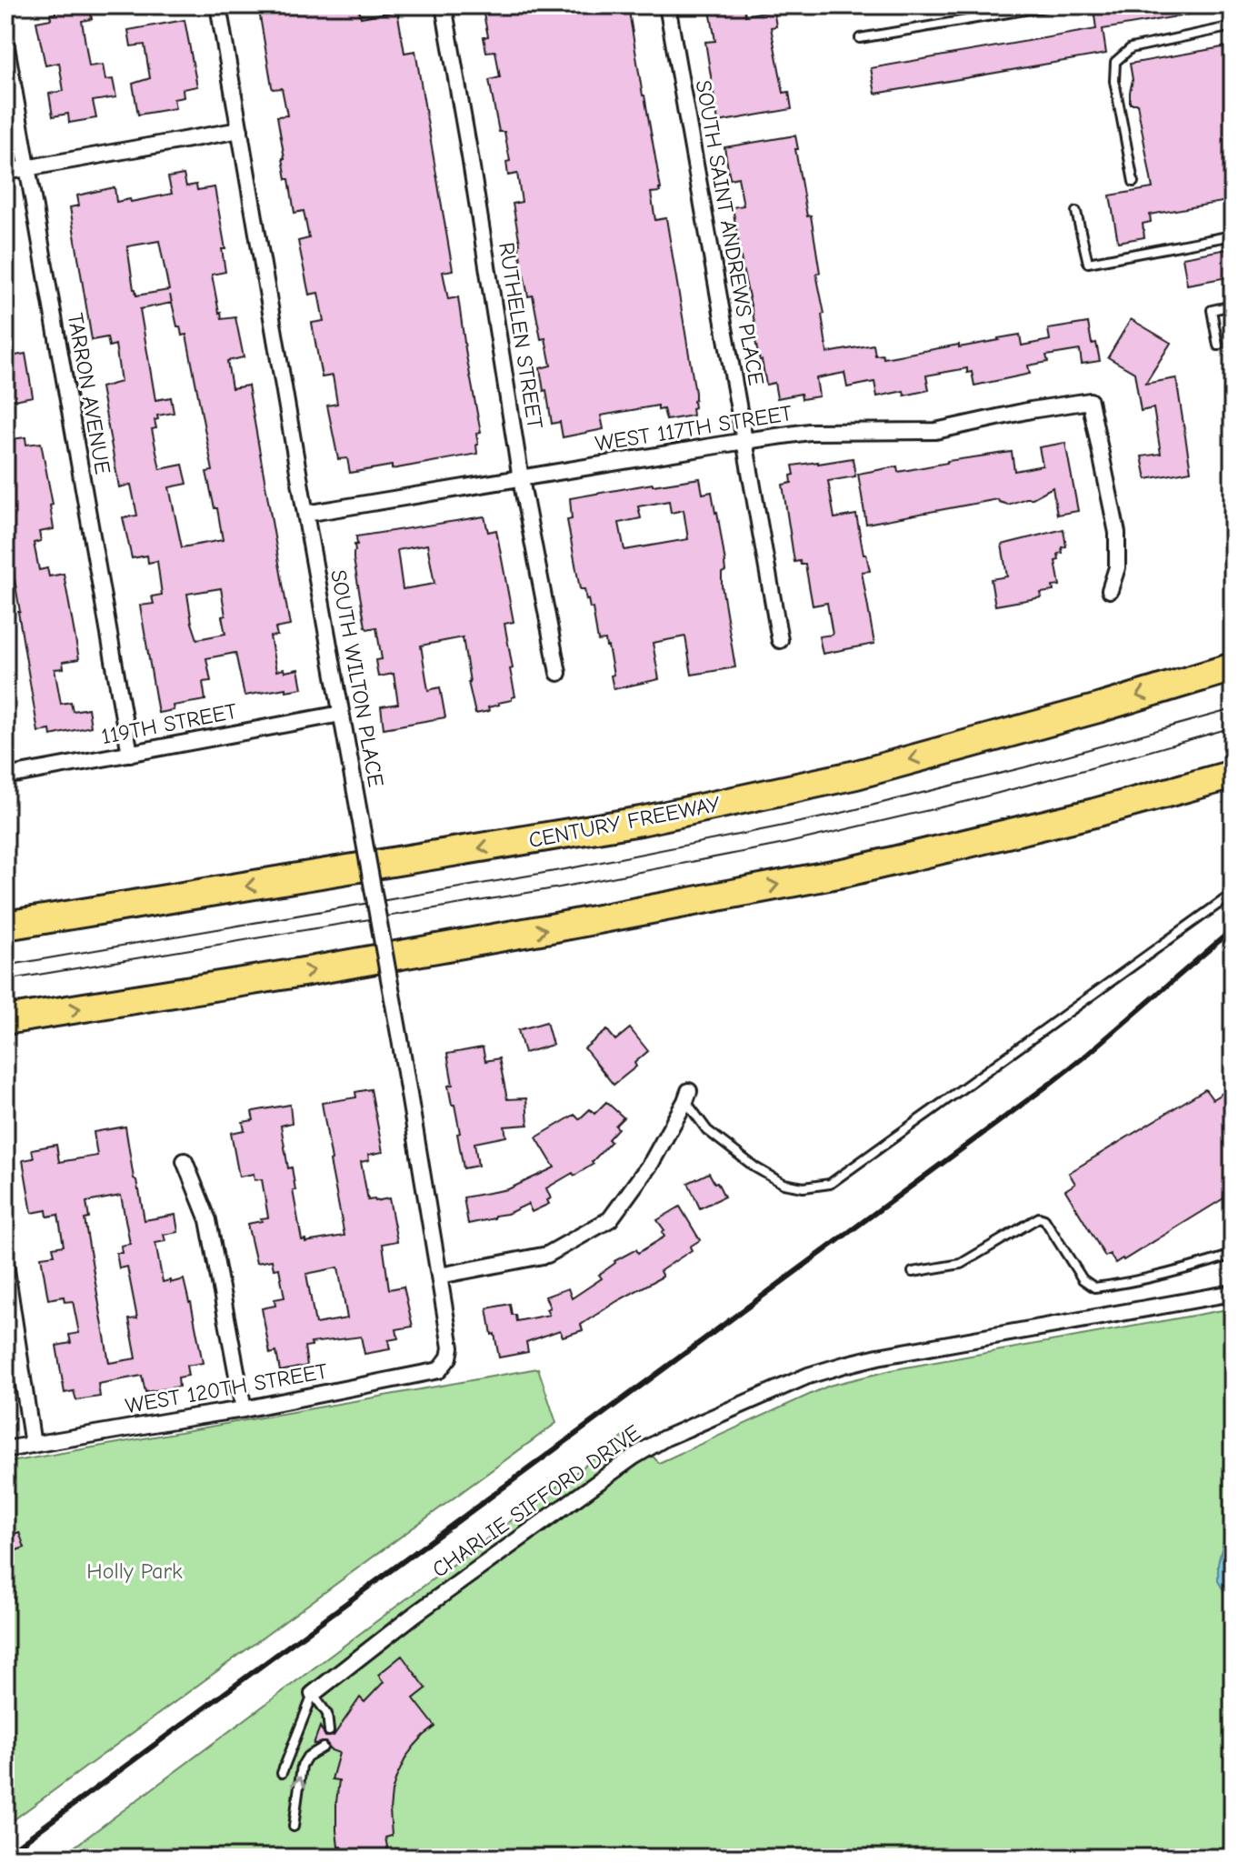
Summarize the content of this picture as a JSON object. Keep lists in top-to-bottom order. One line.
{"streets":{"highway":["CENTURY FREEWAY"],"street":["SOUTH SAINT ANDREWS PLACE","RUTHELEN STREET","TARRON AVENUE","WEST 117TH STREET","SOUTH WILTON PLACE","119TH STREET","WEST 120TH STREET","CHARLIE SIFFORD DRIVE"]},"crossings":[["SOUTH SAINT ANDREWS PLACE","WEST 117TH STREET"],["RUTHELEN STREET","WEST 117TH STREET"],["TARRON AVENUE","119TH STREET"],["WEST 117TH STREET","SOUTH WILTON PLACE"],["SOUTH WILTON PLACE","119TH STREET"],["SOUTH WILTON PLACE","WEST 120TH STREET"]],"parks":["Holly Park"]}
